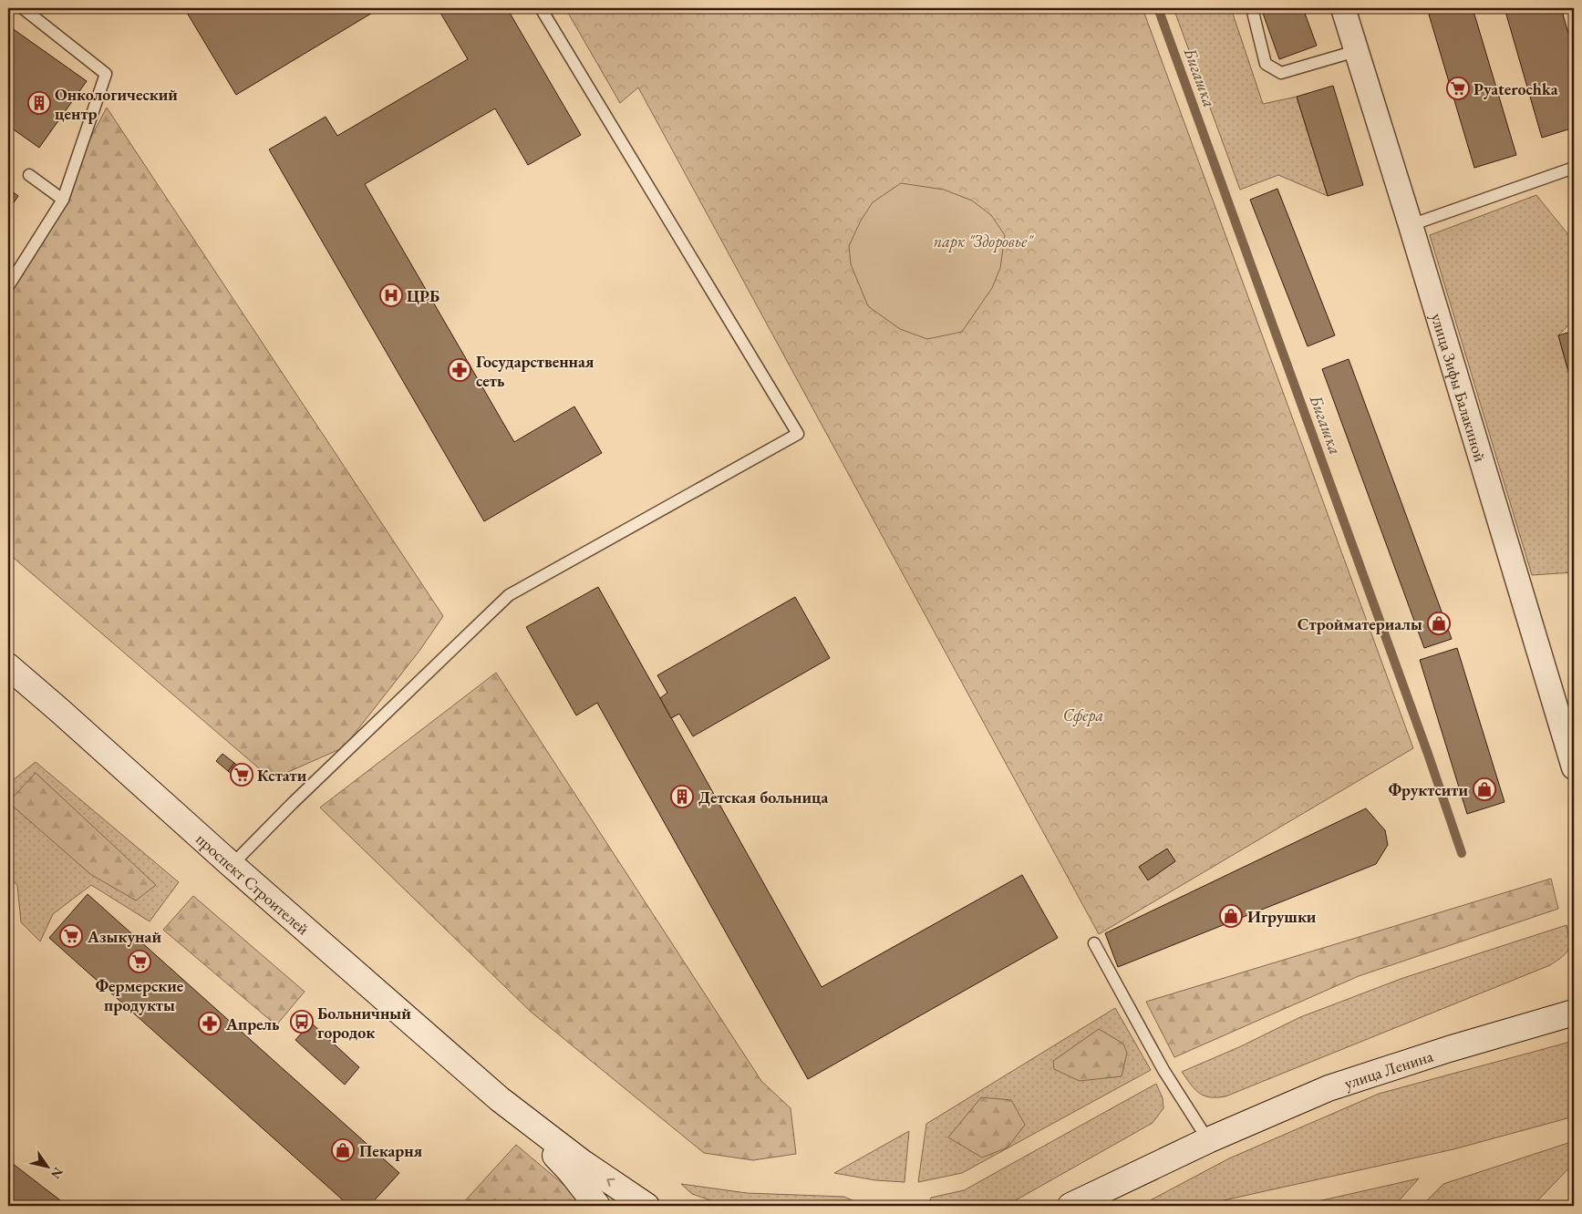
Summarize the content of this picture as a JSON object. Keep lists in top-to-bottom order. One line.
{"streets":{"street":["улица Зифы Балакиной","проспект Строителей","улица Ленина"]},"water":["Бигашка"],"parks":["парк \"Здоровье\"","Сфера"],"places":{"supermarket":["Pyaterochka","Кстати","Азыкунай","Фермерские продукты"],"building":["Онкологический центр","Детская больница"],"hospital":["ЦРБ"],"pharmacy":["Государственная сеть","Апрель"],"shop":["Стройматериалы","Фруктсити","Игрушки","Пекарня"],"bus stop":["Больничный городок"]},"north":"bottom right"}
